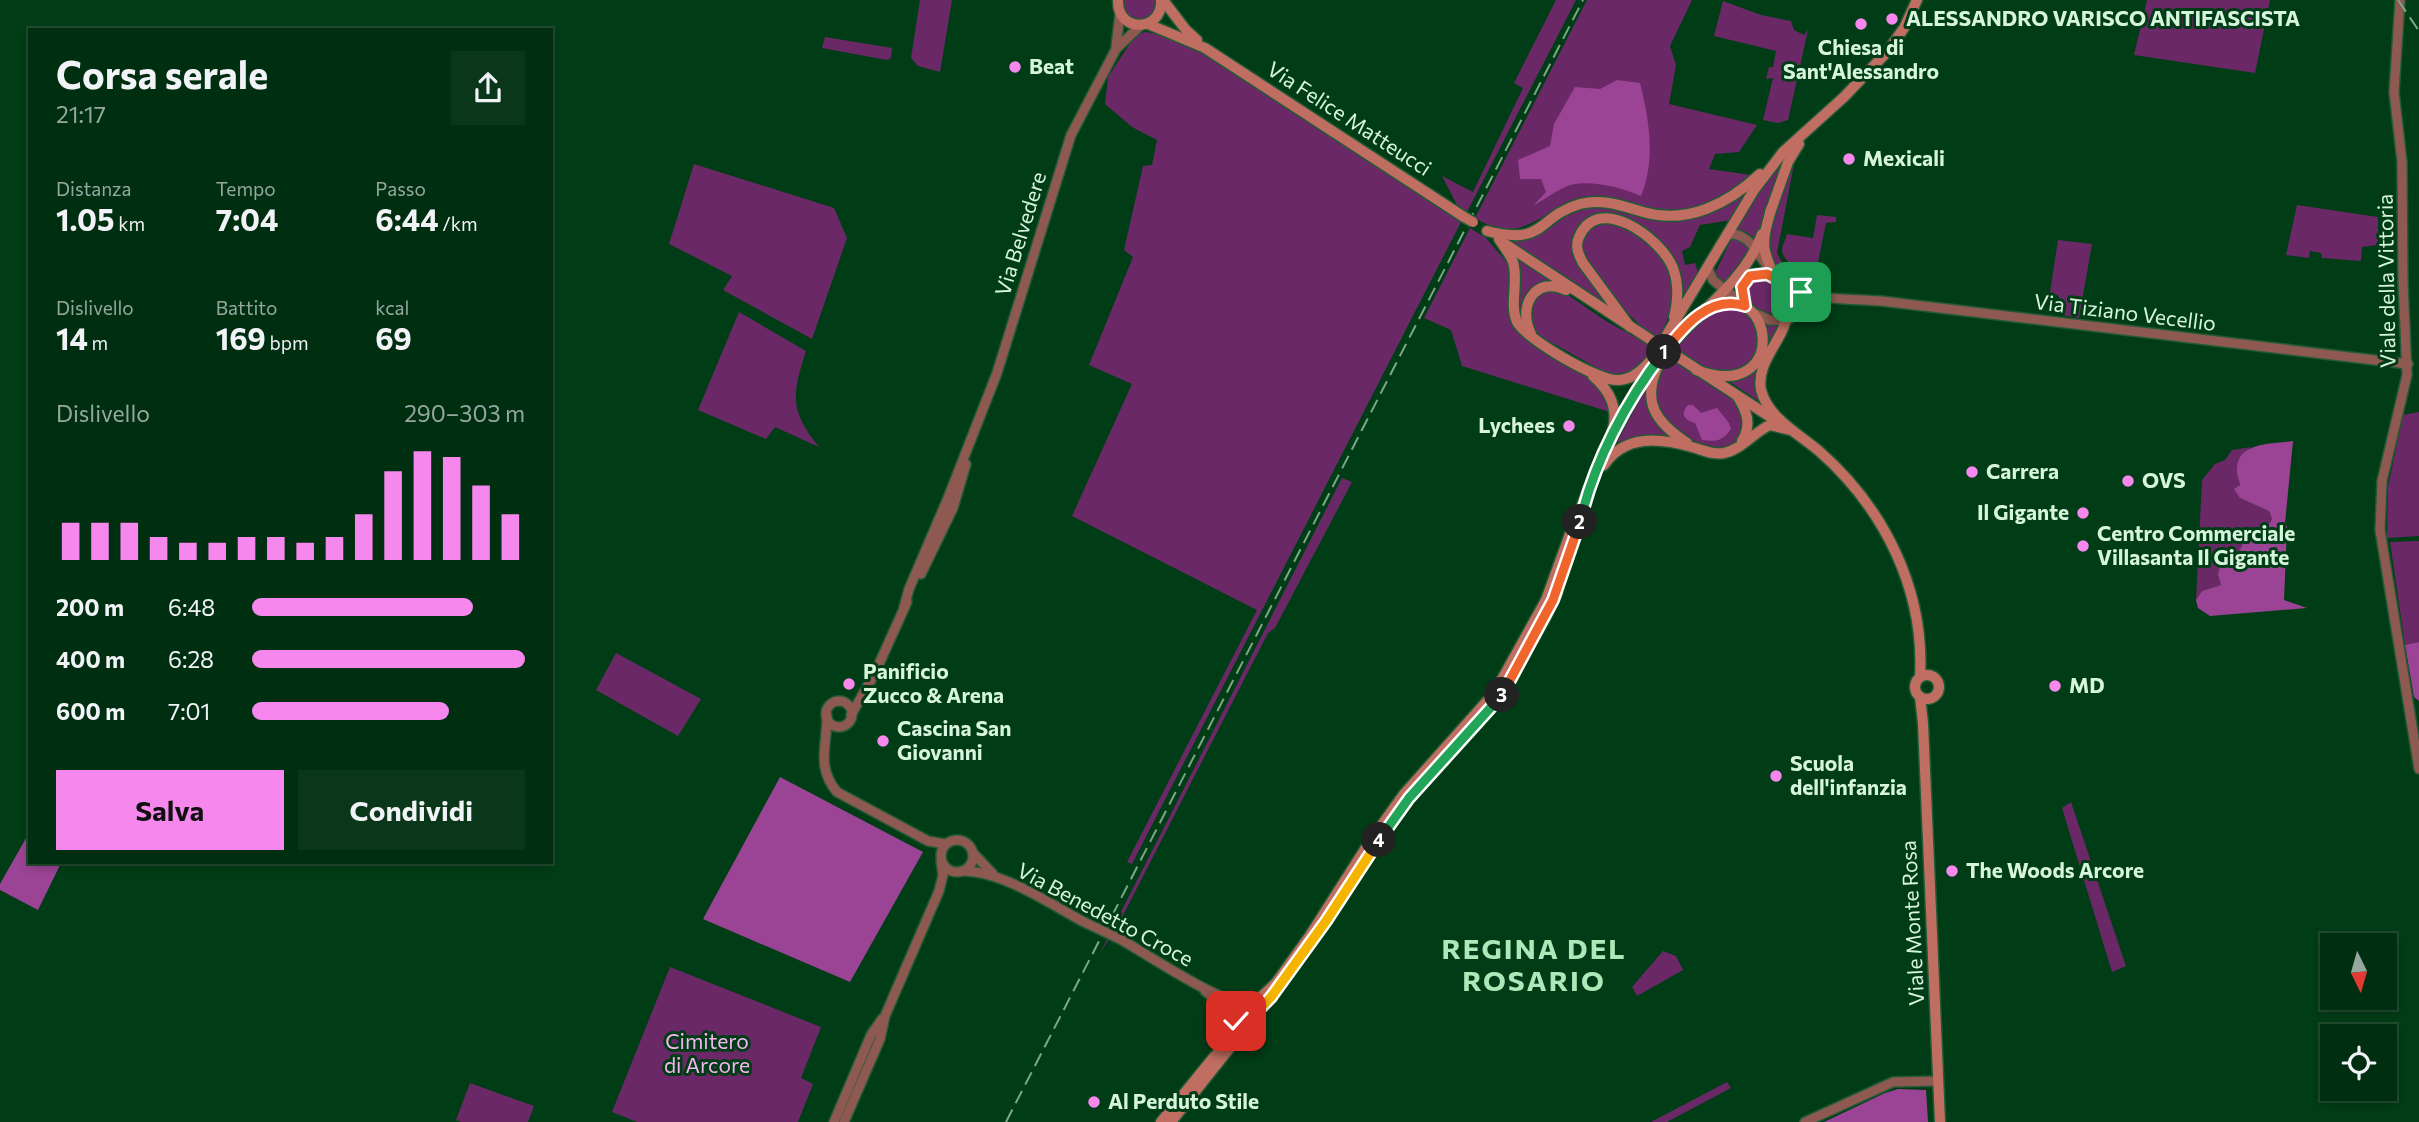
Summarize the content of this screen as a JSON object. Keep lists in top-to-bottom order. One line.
{"streets":{"main road":["Via Felice Matteucci","Viale Monte Rosa"],"street":["Via Belvedere","Viale della Vittoria","Via Tiziano Vecellio","Via Benedetto Croce"]},"crossings":[["Via Felice Matteucci","Via Belvedere"],["Viale della Vittoria","Via Tiziano Vecellio"]],"districts":["REGINA DEL ROSARIO"],"parks":["Cimitero di Arcore"],"places":["ALESSANDRO VARISCO ANTIFASCISTA","Chiesa di Sant'Alessandro","Beat","Mexicali","Lychees","Carrera","OVS","Il Gigante","Centro Commerciale Villasanta Il Gigante","Panificio Zucco & Arena","MD","Cascina San Giovanni","Scuola dell'infanzia","The Woods Arcore","Al Perduto Stile"],"north":"bottom","page":{"heading":["Corsa serale","21:17"],"stats":[["Distanza","1.05 km"],["Tempo","7:04"],["Passo","6:44 /km"],["Dislivello","14 m"],["Battito","169 bpm"],["kcal","69"]],"pins":["1","2","3","4"],"chart":["Dislivello","290–303 m"],"list":[{"name":"200 m","note":"6:48"},{"name":"400 m","note":"6:28"},{"name":"600 m","note":"7:01"}],"buttons":["Salva","Condividi"]}}
